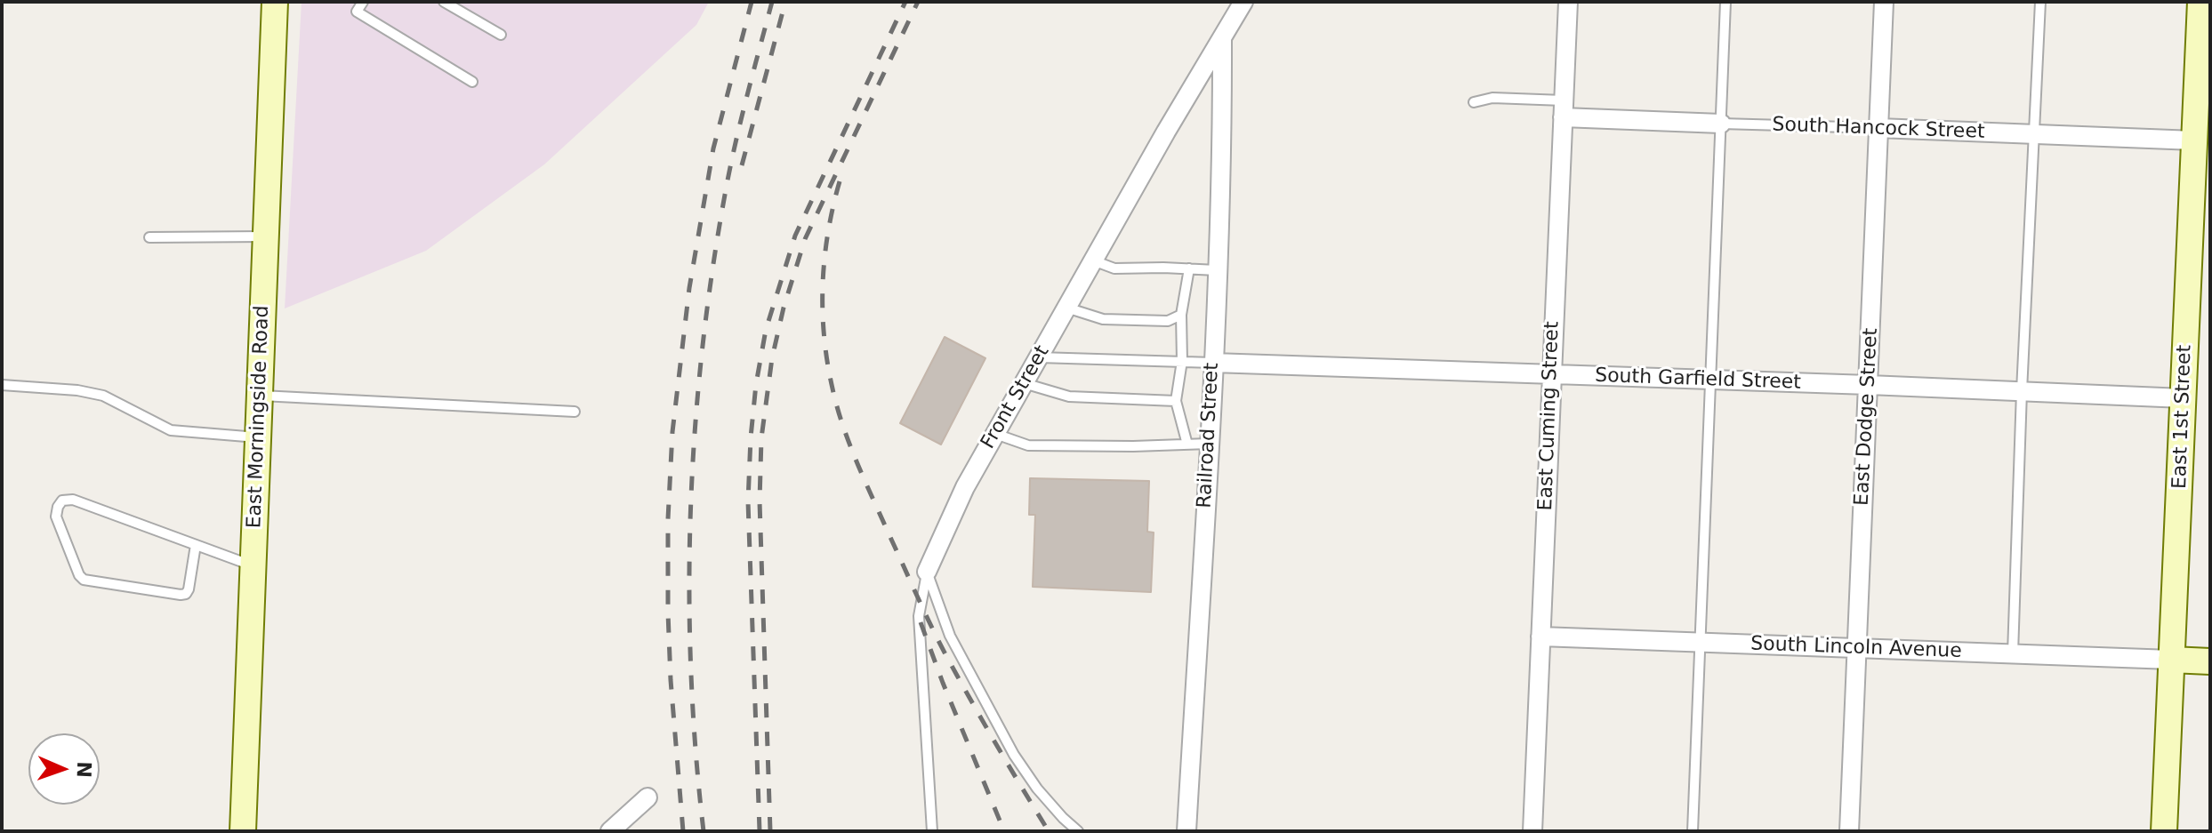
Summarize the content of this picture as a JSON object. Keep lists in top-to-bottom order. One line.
{"streets":{"street":["South Hancock Street","South Garfield Street","Front Street","East Cuming Street","East Morningside Road","East Dodge Street","East 1st Street","Railroad Street","South Lincoln Avenue"]},"crossings":[["South Hancock Street","East Cuming Street"],["South Hancock Street","East Dodge Street"],["South Hancock Street","East 1st Street"],["South Garfield Street","East Cuming Street"],["South Garfield Street","East Dodge Street"],["South Garfield Street","East 1st Street"],["South Garfield Street","Railroad Street"],["Front Street","Railroad Street"],["East Cuming Street","South Lincoln Avenue"],["East Dodge Street","South Lincoln Avenue"],["East 1st Street","South Lincoln Avenue"]],"north":"right"}
